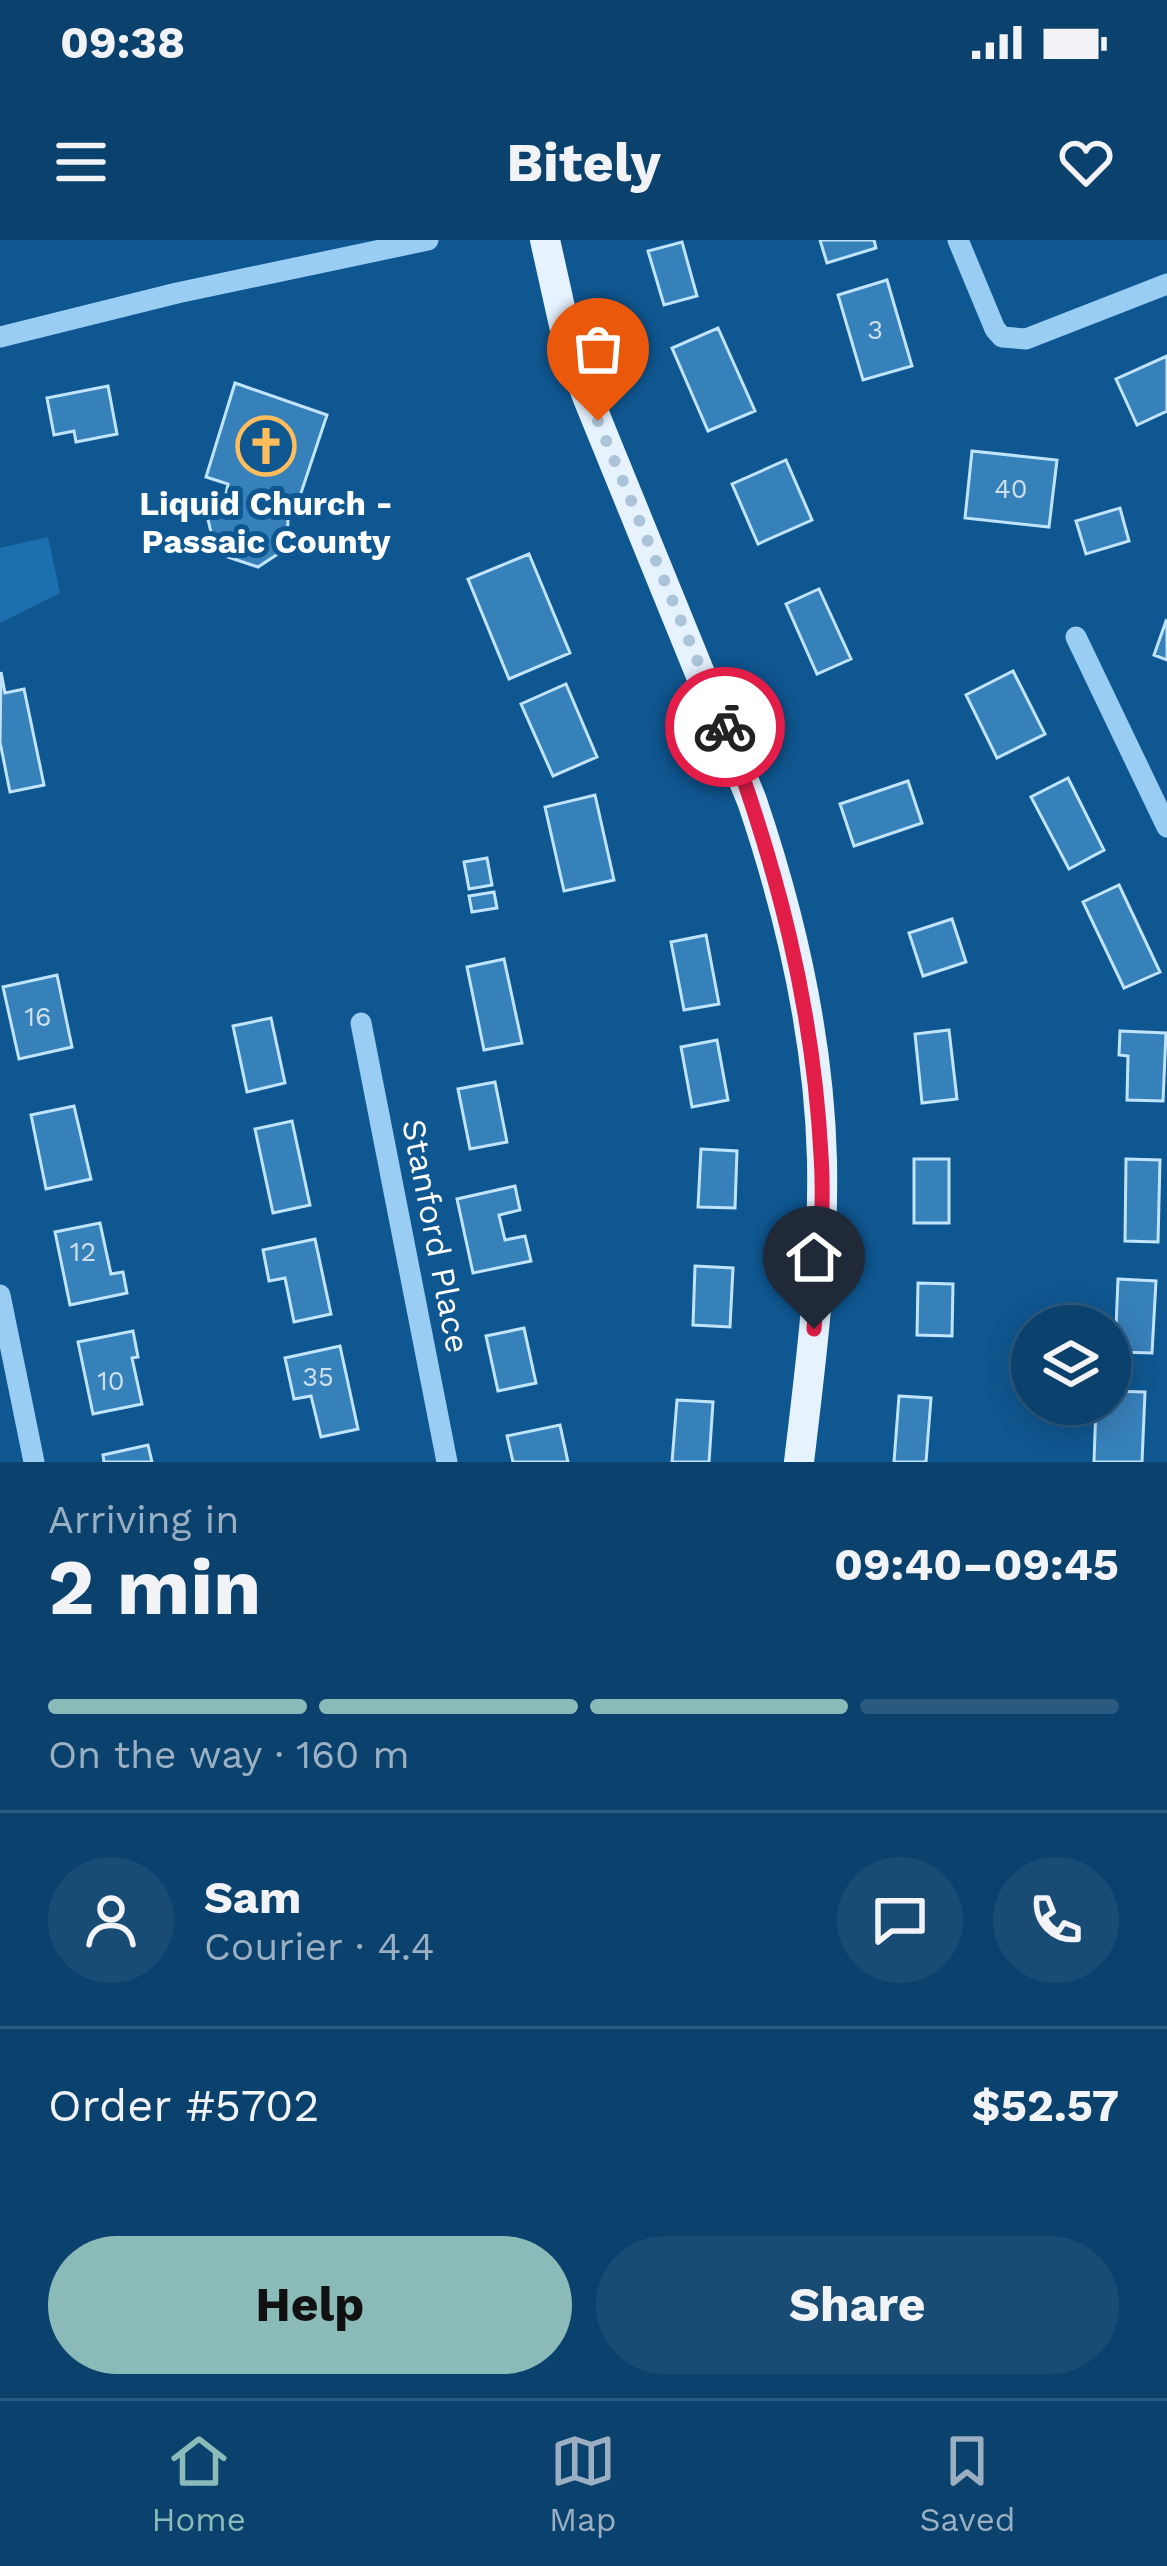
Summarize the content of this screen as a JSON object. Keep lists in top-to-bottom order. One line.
{"streets":{"street":["Stanford Place"]},"places":{"church":["Liquid Church - Passaic County"]},"house_numbers":["3","40","16","12","35","10"],"page":{"status":"09:38","header":"Bitely","heading":["2 min","Arriving in","09:40–09:45"],"panel":["Sam","Courier · 4.4","Order #5702","$52.57"],"bar":"On the way · 160 m","buttons":["Help","Share"],"tabs":["Home","Map","Saved"]}}
